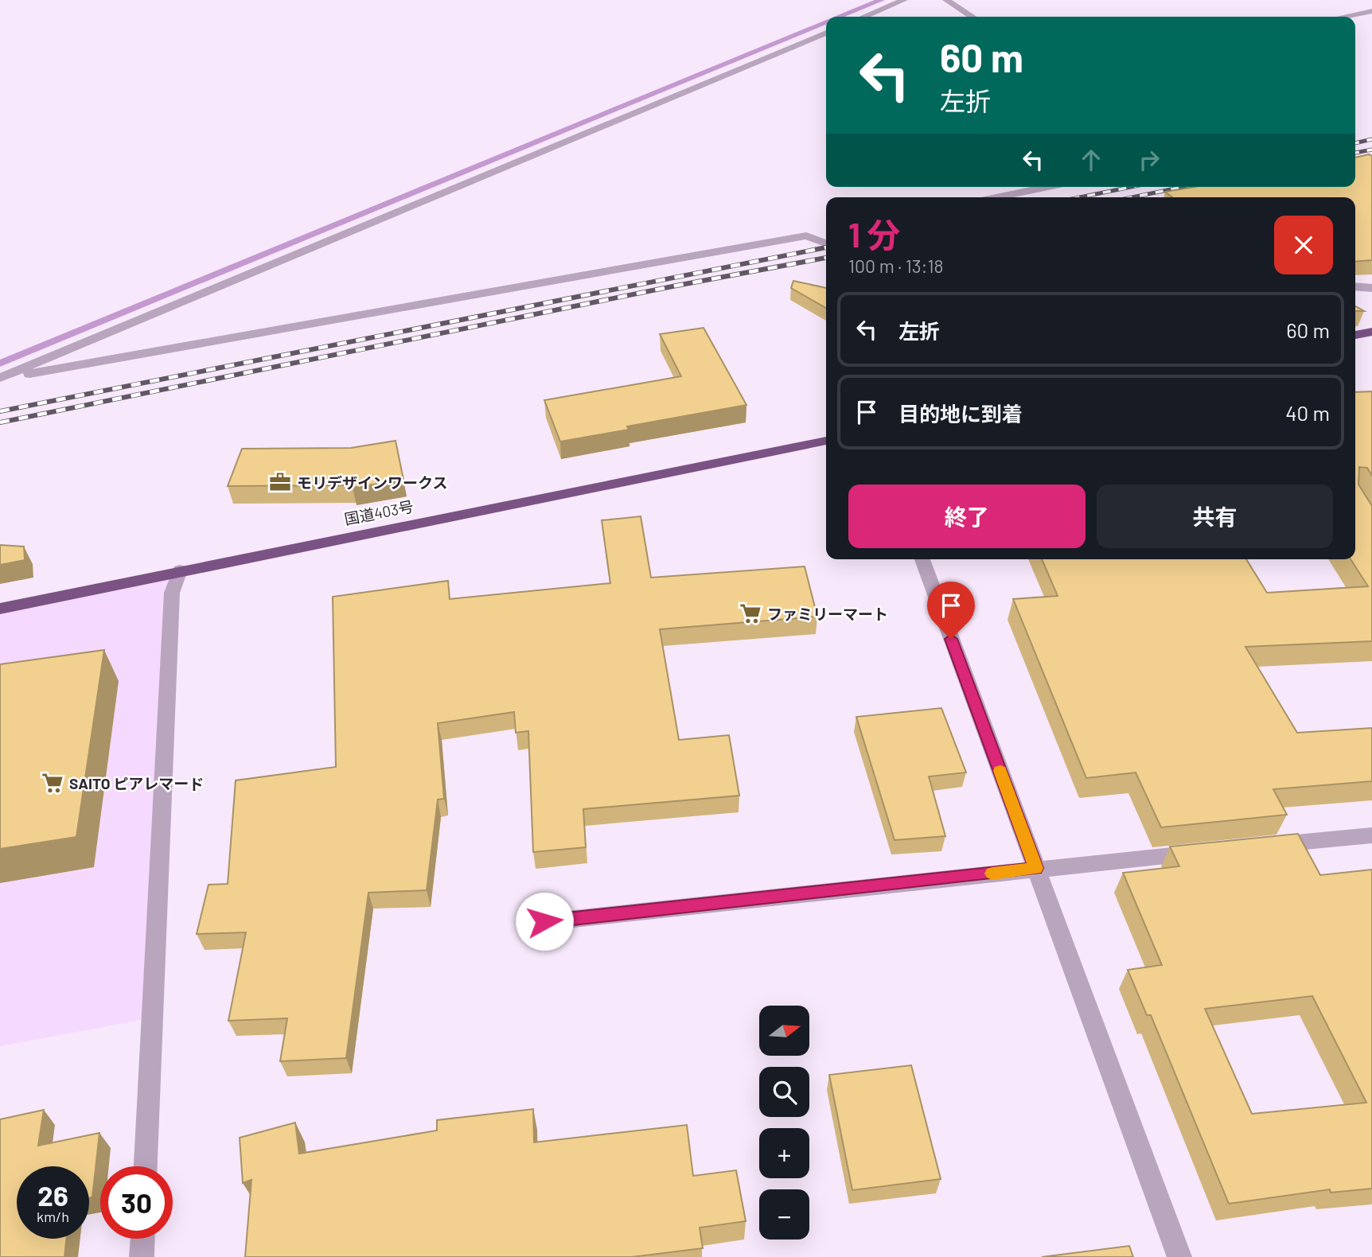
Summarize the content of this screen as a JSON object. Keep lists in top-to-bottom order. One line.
{"streets":{"highway":["国道403号"]},"places":{"office":["モリデザインワークス"],"supermarket":["ファミリーマート","SAITO ピアレマード"]},"north":"right","page":{"turn":["60 m","左折"],"heading":["1 分","100 m · 13:18"],"list":[{"name":"左折","value":"60 m"},{"name":"目的地に到着","value":"40 m"}],"buttons":["終了","共有"],"map_buttons":["+","−"],"speed":"26 km/h","limit":"30"}}
